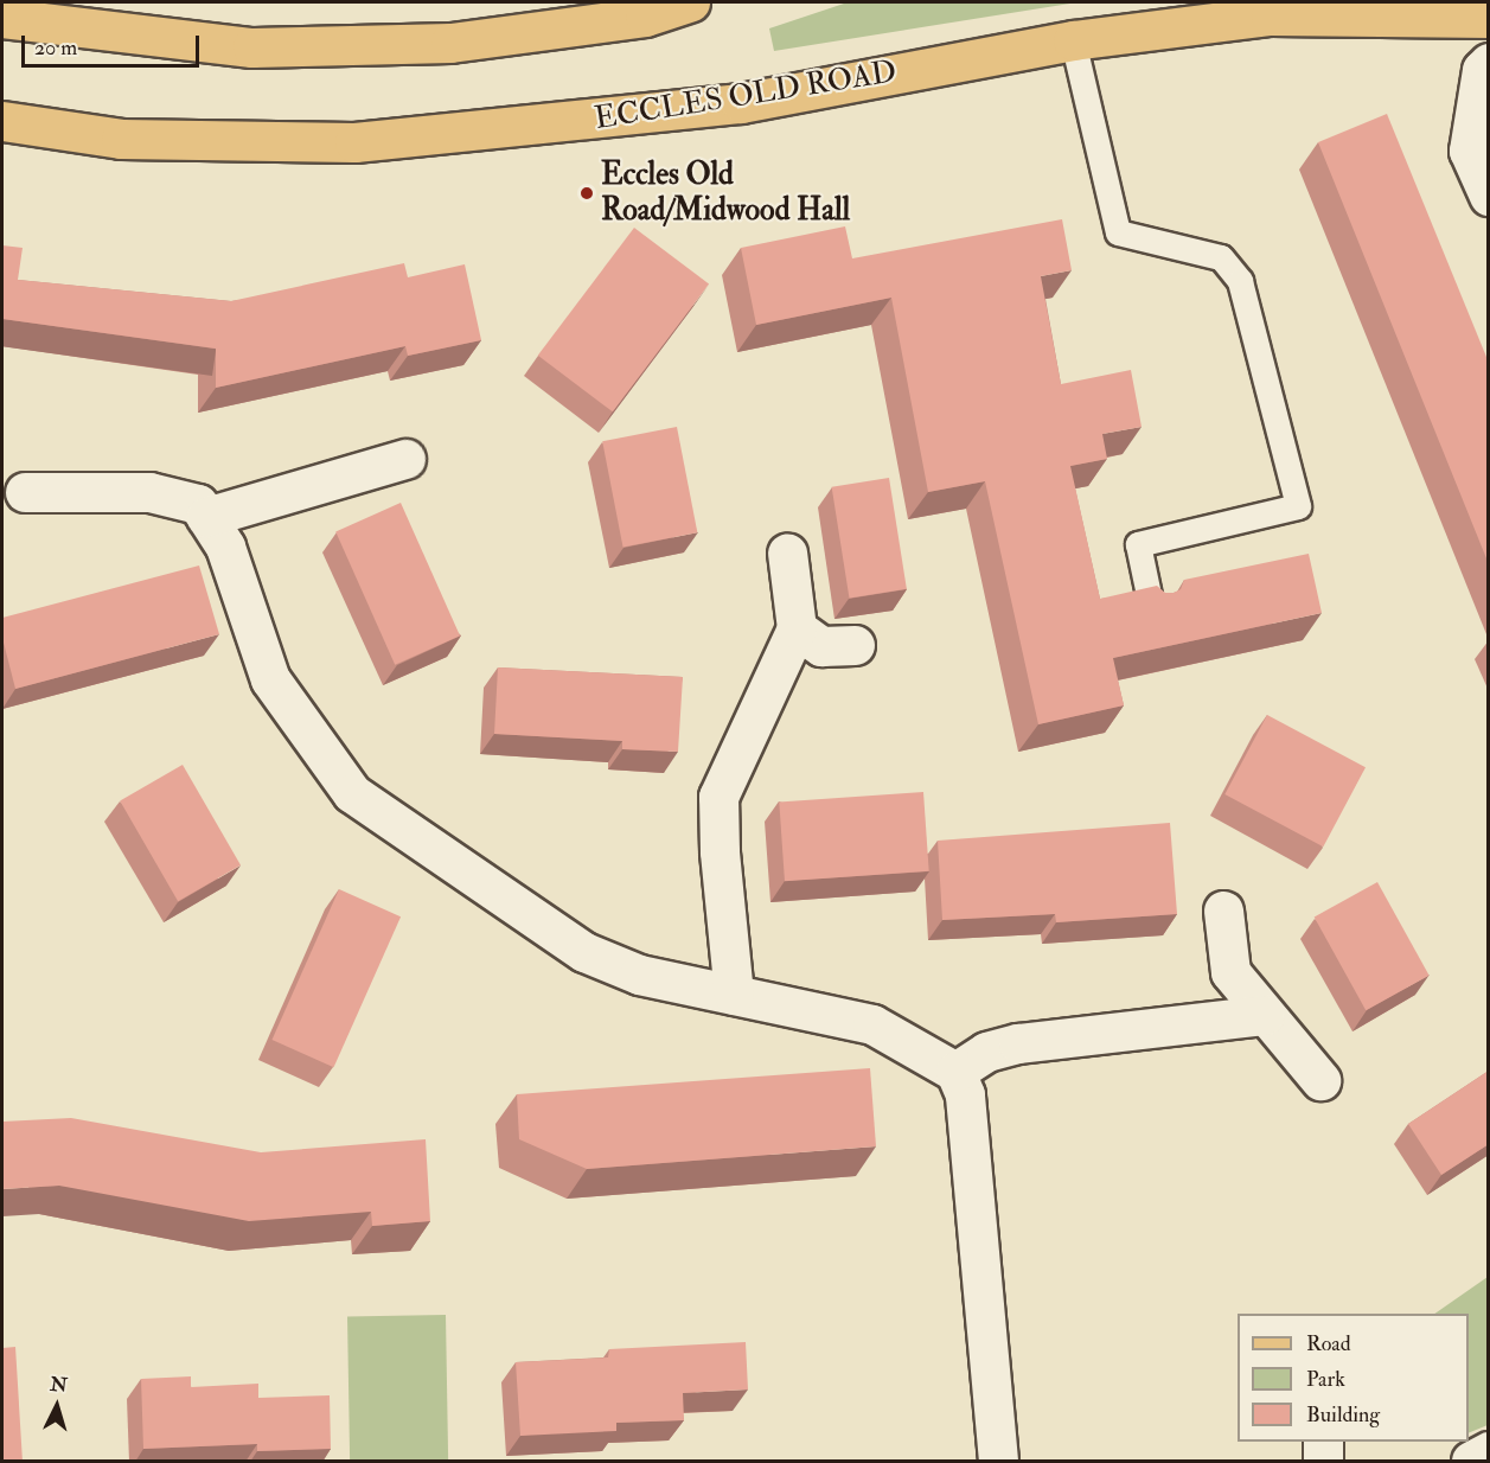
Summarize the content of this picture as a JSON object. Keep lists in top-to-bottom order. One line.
{"streets":{"main road":["ECCLES OLD ROAD"]},"places":["Eccles Old Road/Midwood Hall"],"legend":["Road","Park","Building"],"scale_bar":"20 m","north":"top"}
